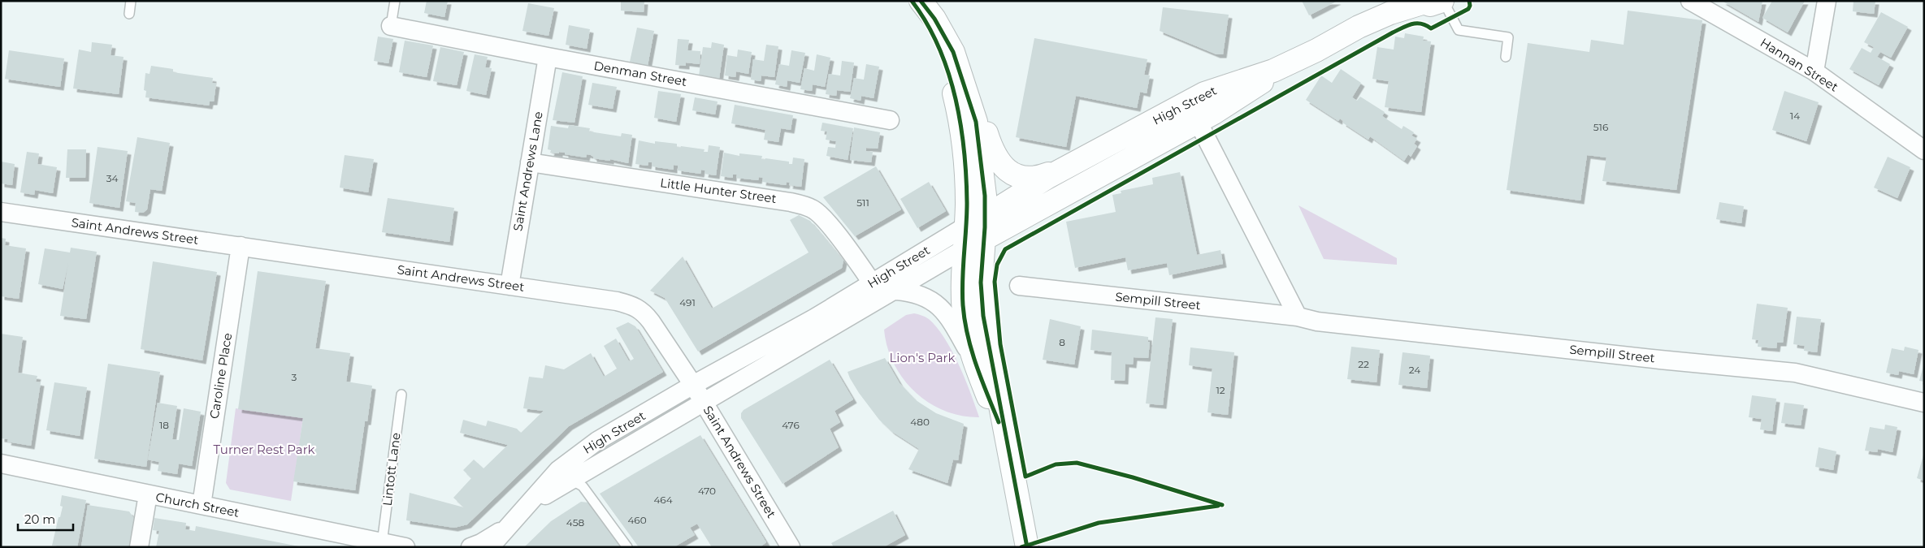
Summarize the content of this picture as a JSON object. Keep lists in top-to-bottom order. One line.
{"streets":{"main road":["High Street"],"street":["Hannan Street","Denman Street","Saint Andrews Lane","Little Hunter Street","Saint Andrews Street","Sempill Street","Caroline Place","Church Street"],"lane":["Lintott Lane"]},"crossings":[["Denman Street","Saint Andrews Lane"],["High Street","Little Hunter Street"],["High Street","Saint Andrews Street"],["Saint Andrews Lane","Little Hunter Street"],["Saint Andrews Lane","Saint Andrews Street"],["Saint Andrews Street","Caroline Place"],["Caroline Place","Church Street"],["Lintott Lane","Church Street"]],"parks":["Lion's Park","Turner Rest Park"],"house_numbers":["14","516","34","511","491","8","22","24","3","12","480","18","476","470","464","460","458"],"scale_bar":"20 m"}
